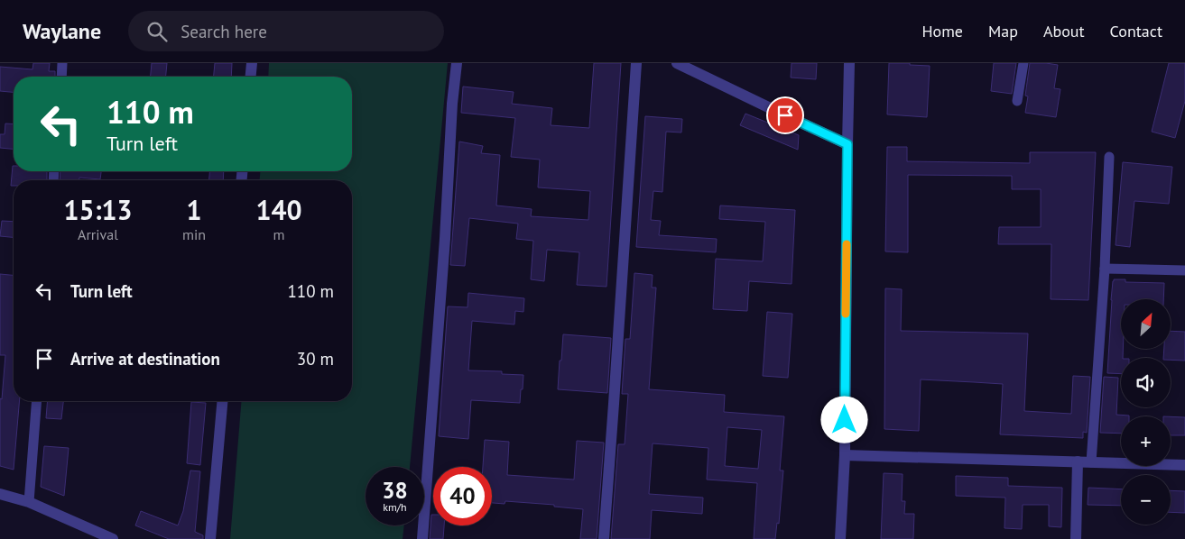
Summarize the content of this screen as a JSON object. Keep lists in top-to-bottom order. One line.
{"north":"top right","page":{"header":"Waylane","search":"Search here","nav":["Home","Map","About","Contact"],"turn":["110 m","Turn left"],"eta":["15:13","Arrival","1","min","140","m"],"list":[{"name":"Turn left","value":"110 m"},{"name":"Arrive at destination","value":"30 m"}],"map_buttons":["+","−"],"speed":"38 km/h","limit":"40"}}
